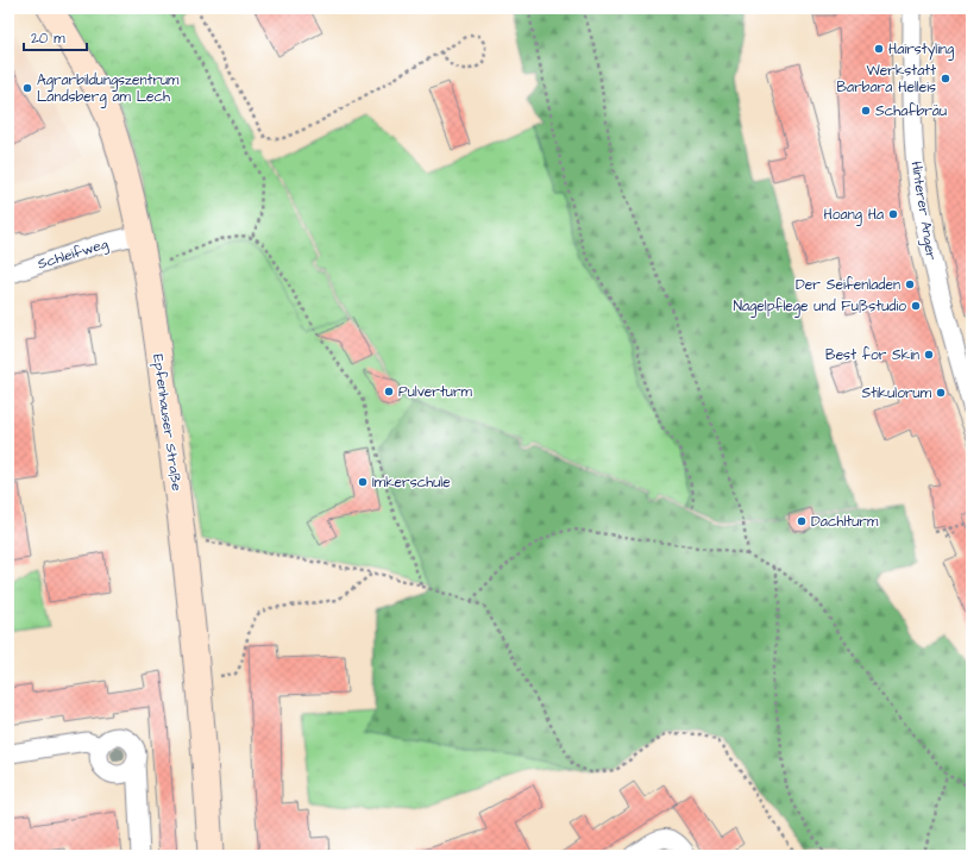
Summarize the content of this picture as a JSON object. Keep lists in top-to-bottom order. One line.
{"streets":{"main road":["Epfenhauser Straße"],"street":["Hinterer Anger","Schleifweg"]},"crossings":[["Schleifweg","Epfenhauser Straße"]],"places":["Hairstyling","Werkstatt Barbara Helleis","Agrarbildungszentrum Landsberg am Lech","Schafbräu","Hoang Ha","Der Seifenladen","Nagelpflege und Fußstudio","Best for Skin","Pulverturm","Stikulorum","Imkerschule","Dachlturm"],"scale_bar":"20 m"}
